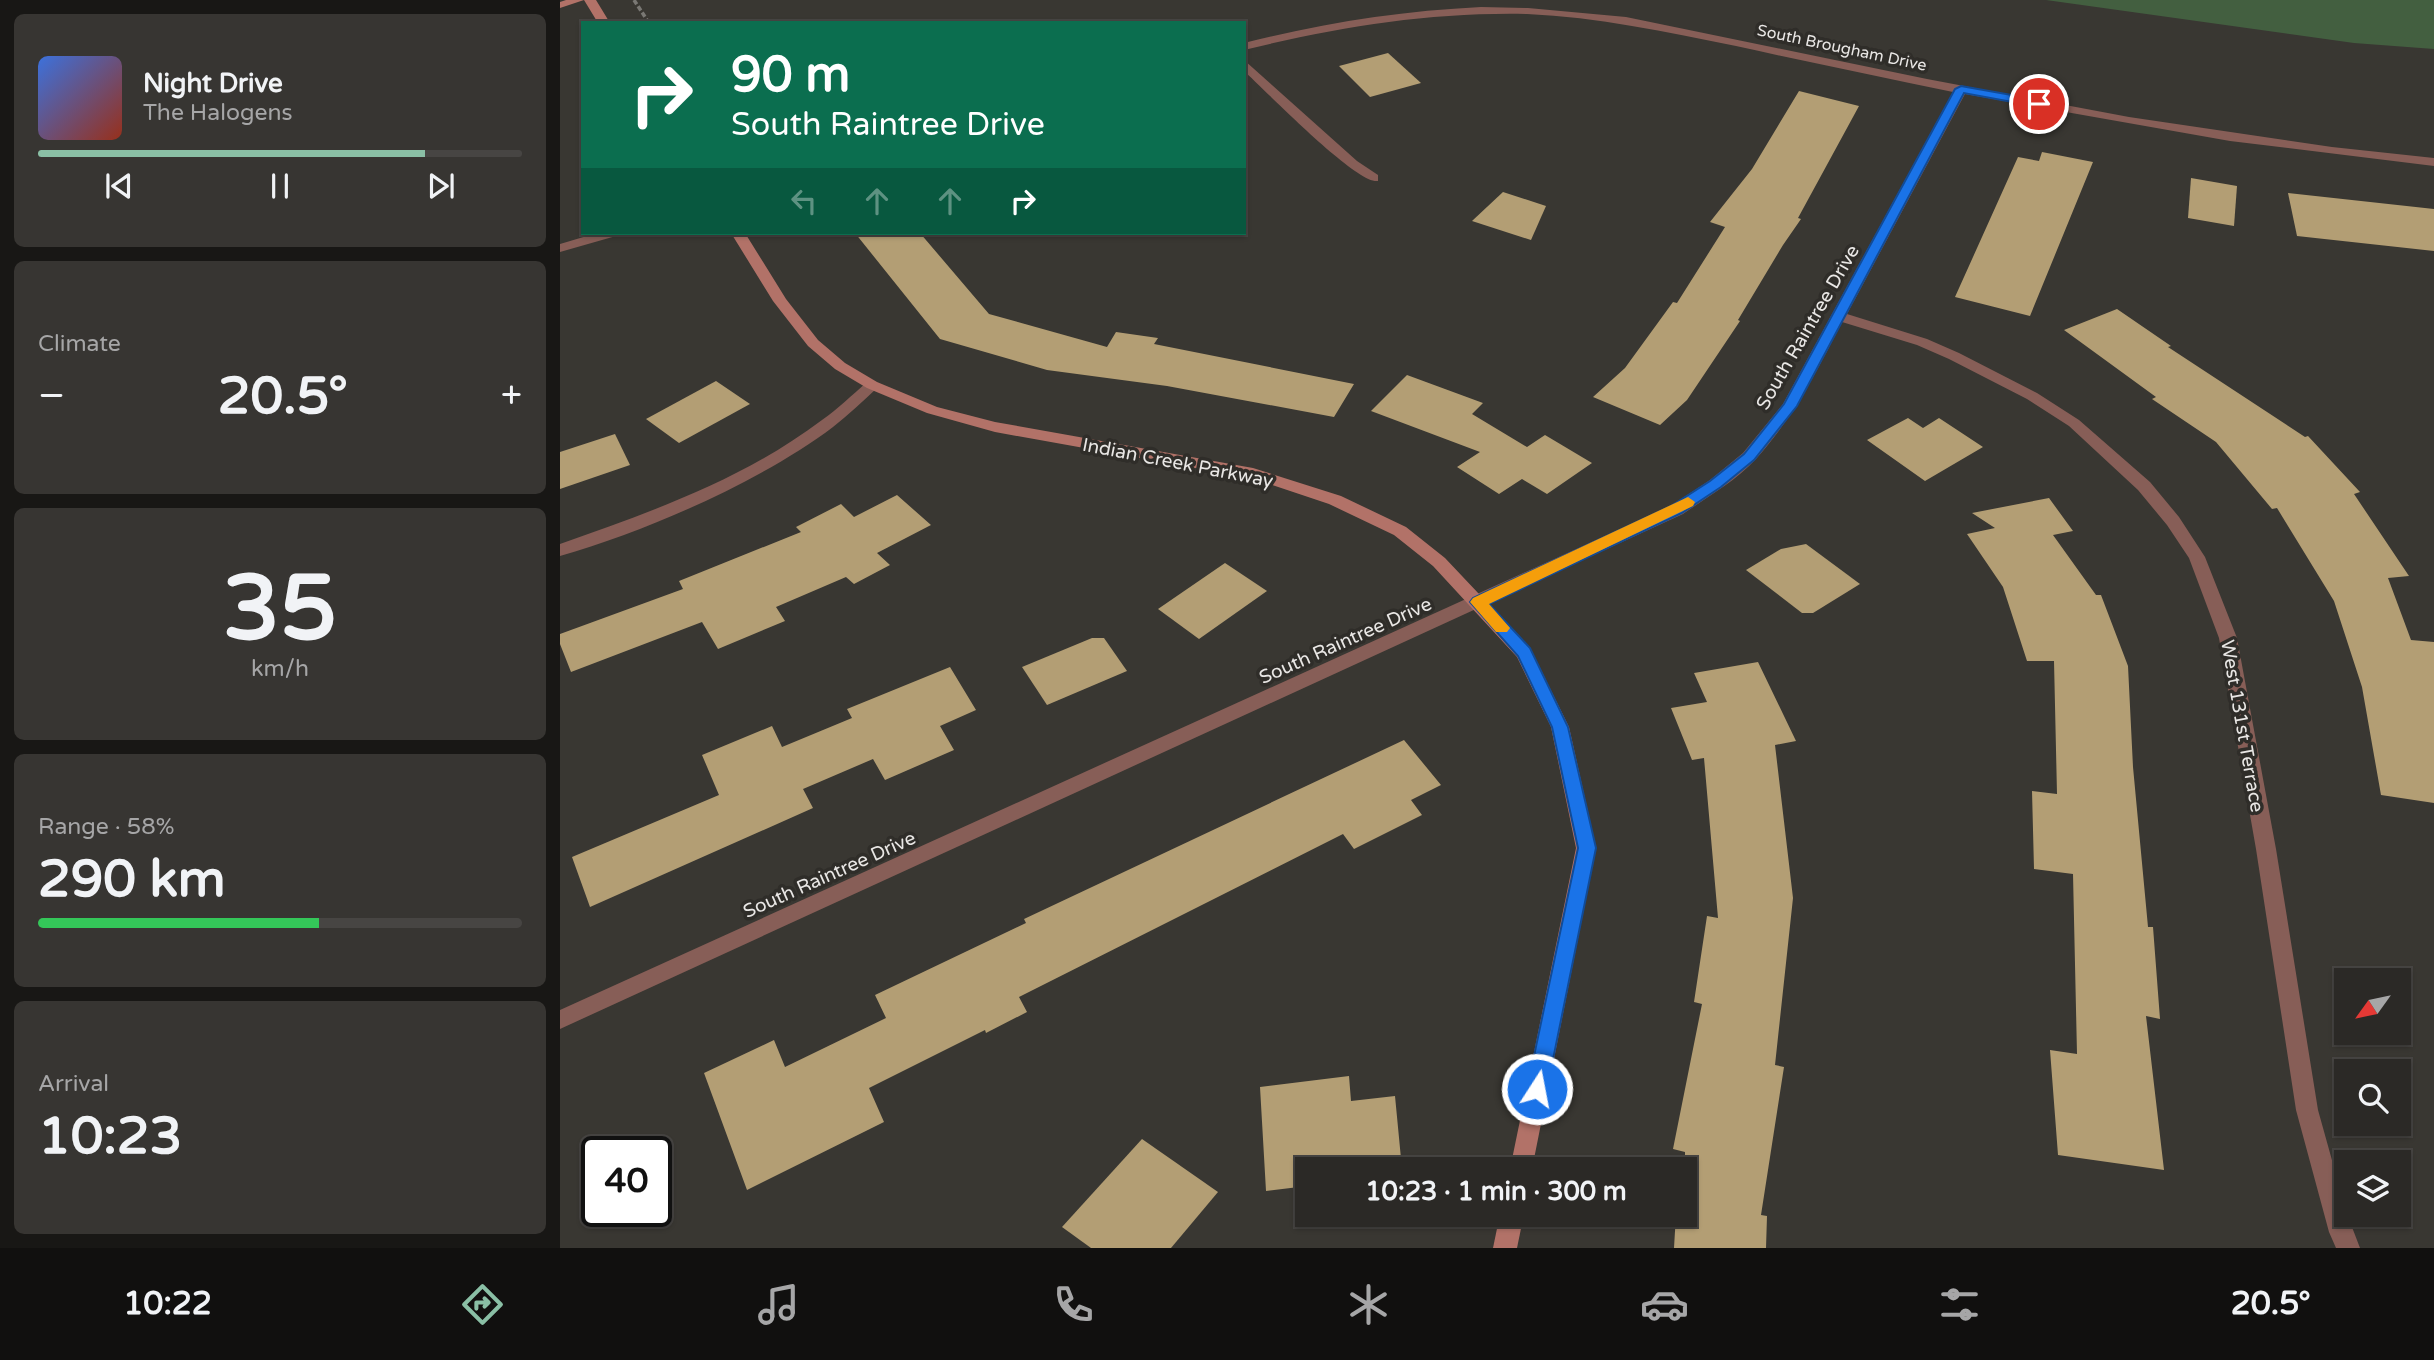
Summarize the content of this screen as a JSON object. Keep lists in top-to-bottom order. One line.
{"streets":{"street":["South Brougham Drive","South Raintree Drive","Indian Creek Parkway","West 131st Terrace"]},"crossings":[["South Brougham Drive","South Raintree Drive"],["South Raintree Drive","Indian Creek Parkway"],["South Raintree Drive","West 131st Terrace"]],"north":"bottom left","page":{"turn":["90 m","South Raintree Drive"],"song":["Night Drive","The Halogens"],"tile":["Climate",["35","km/h"],["Range · 58%","290 km"],["Arrival","10:23"]],"heat":["−","20.5°","+"],"limit":"40","trip":"10:23 · 1 min · 300 m","tabs":["10:22","20.5°"]}}
